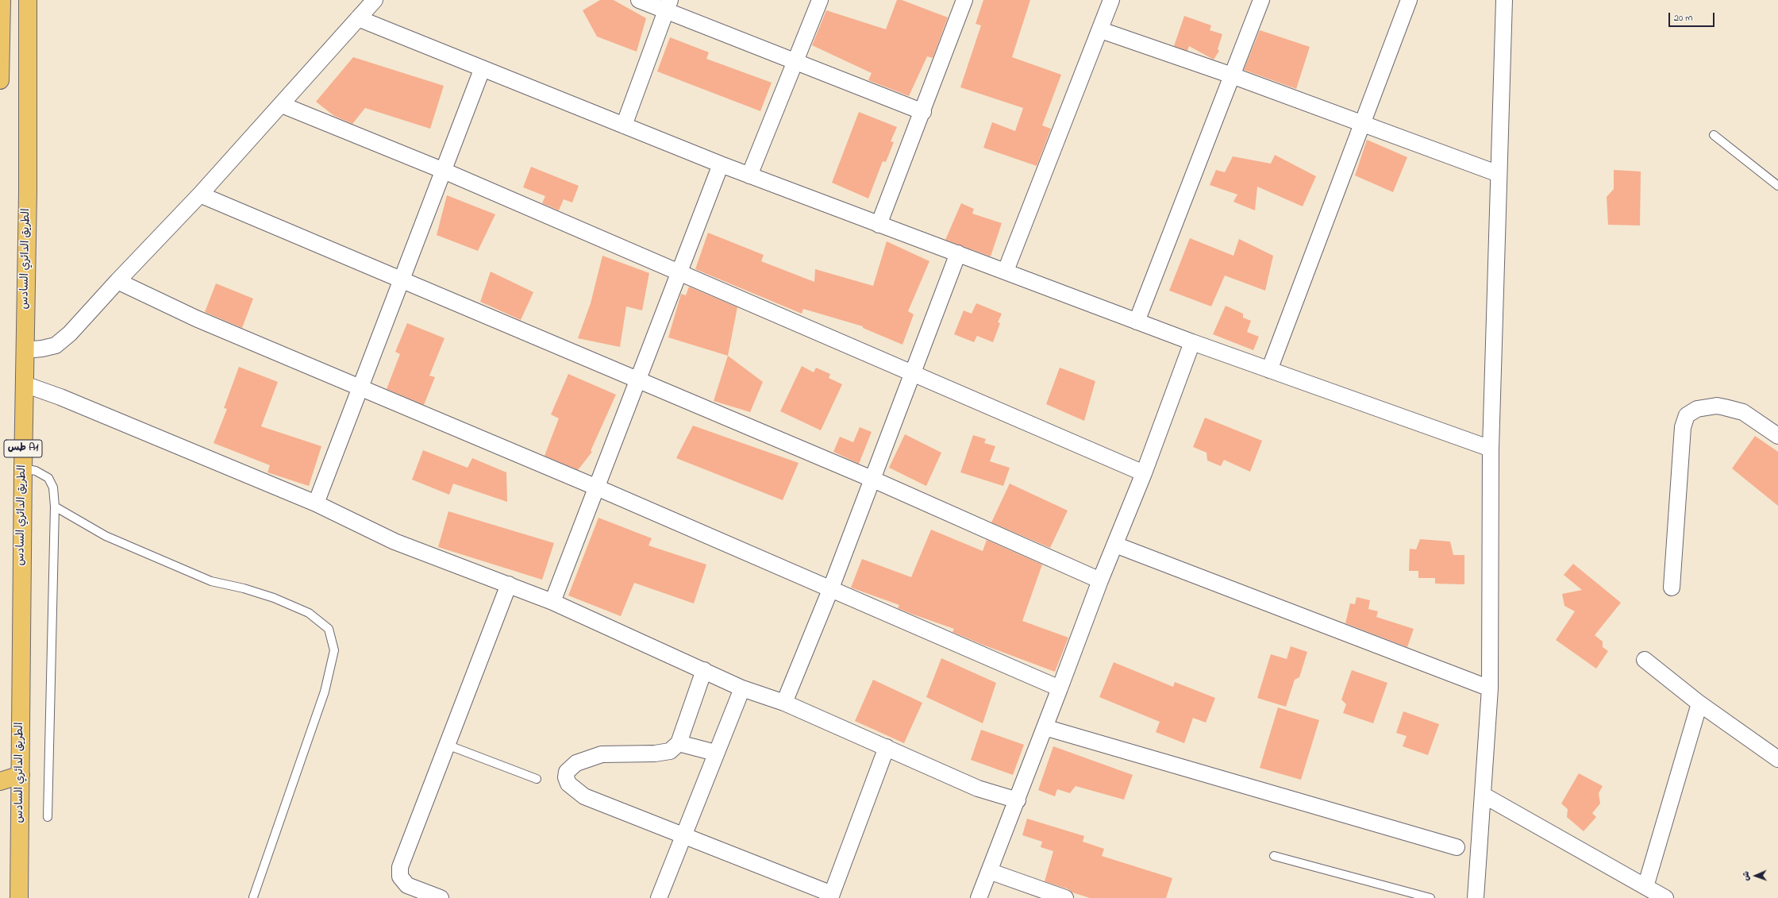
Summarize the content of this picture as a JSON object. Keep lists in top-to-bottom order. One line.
{"streets":{"highway":["الطريق الدائري السادس","طس A1"]},"scale_bar":"20 m","north":"left"}
